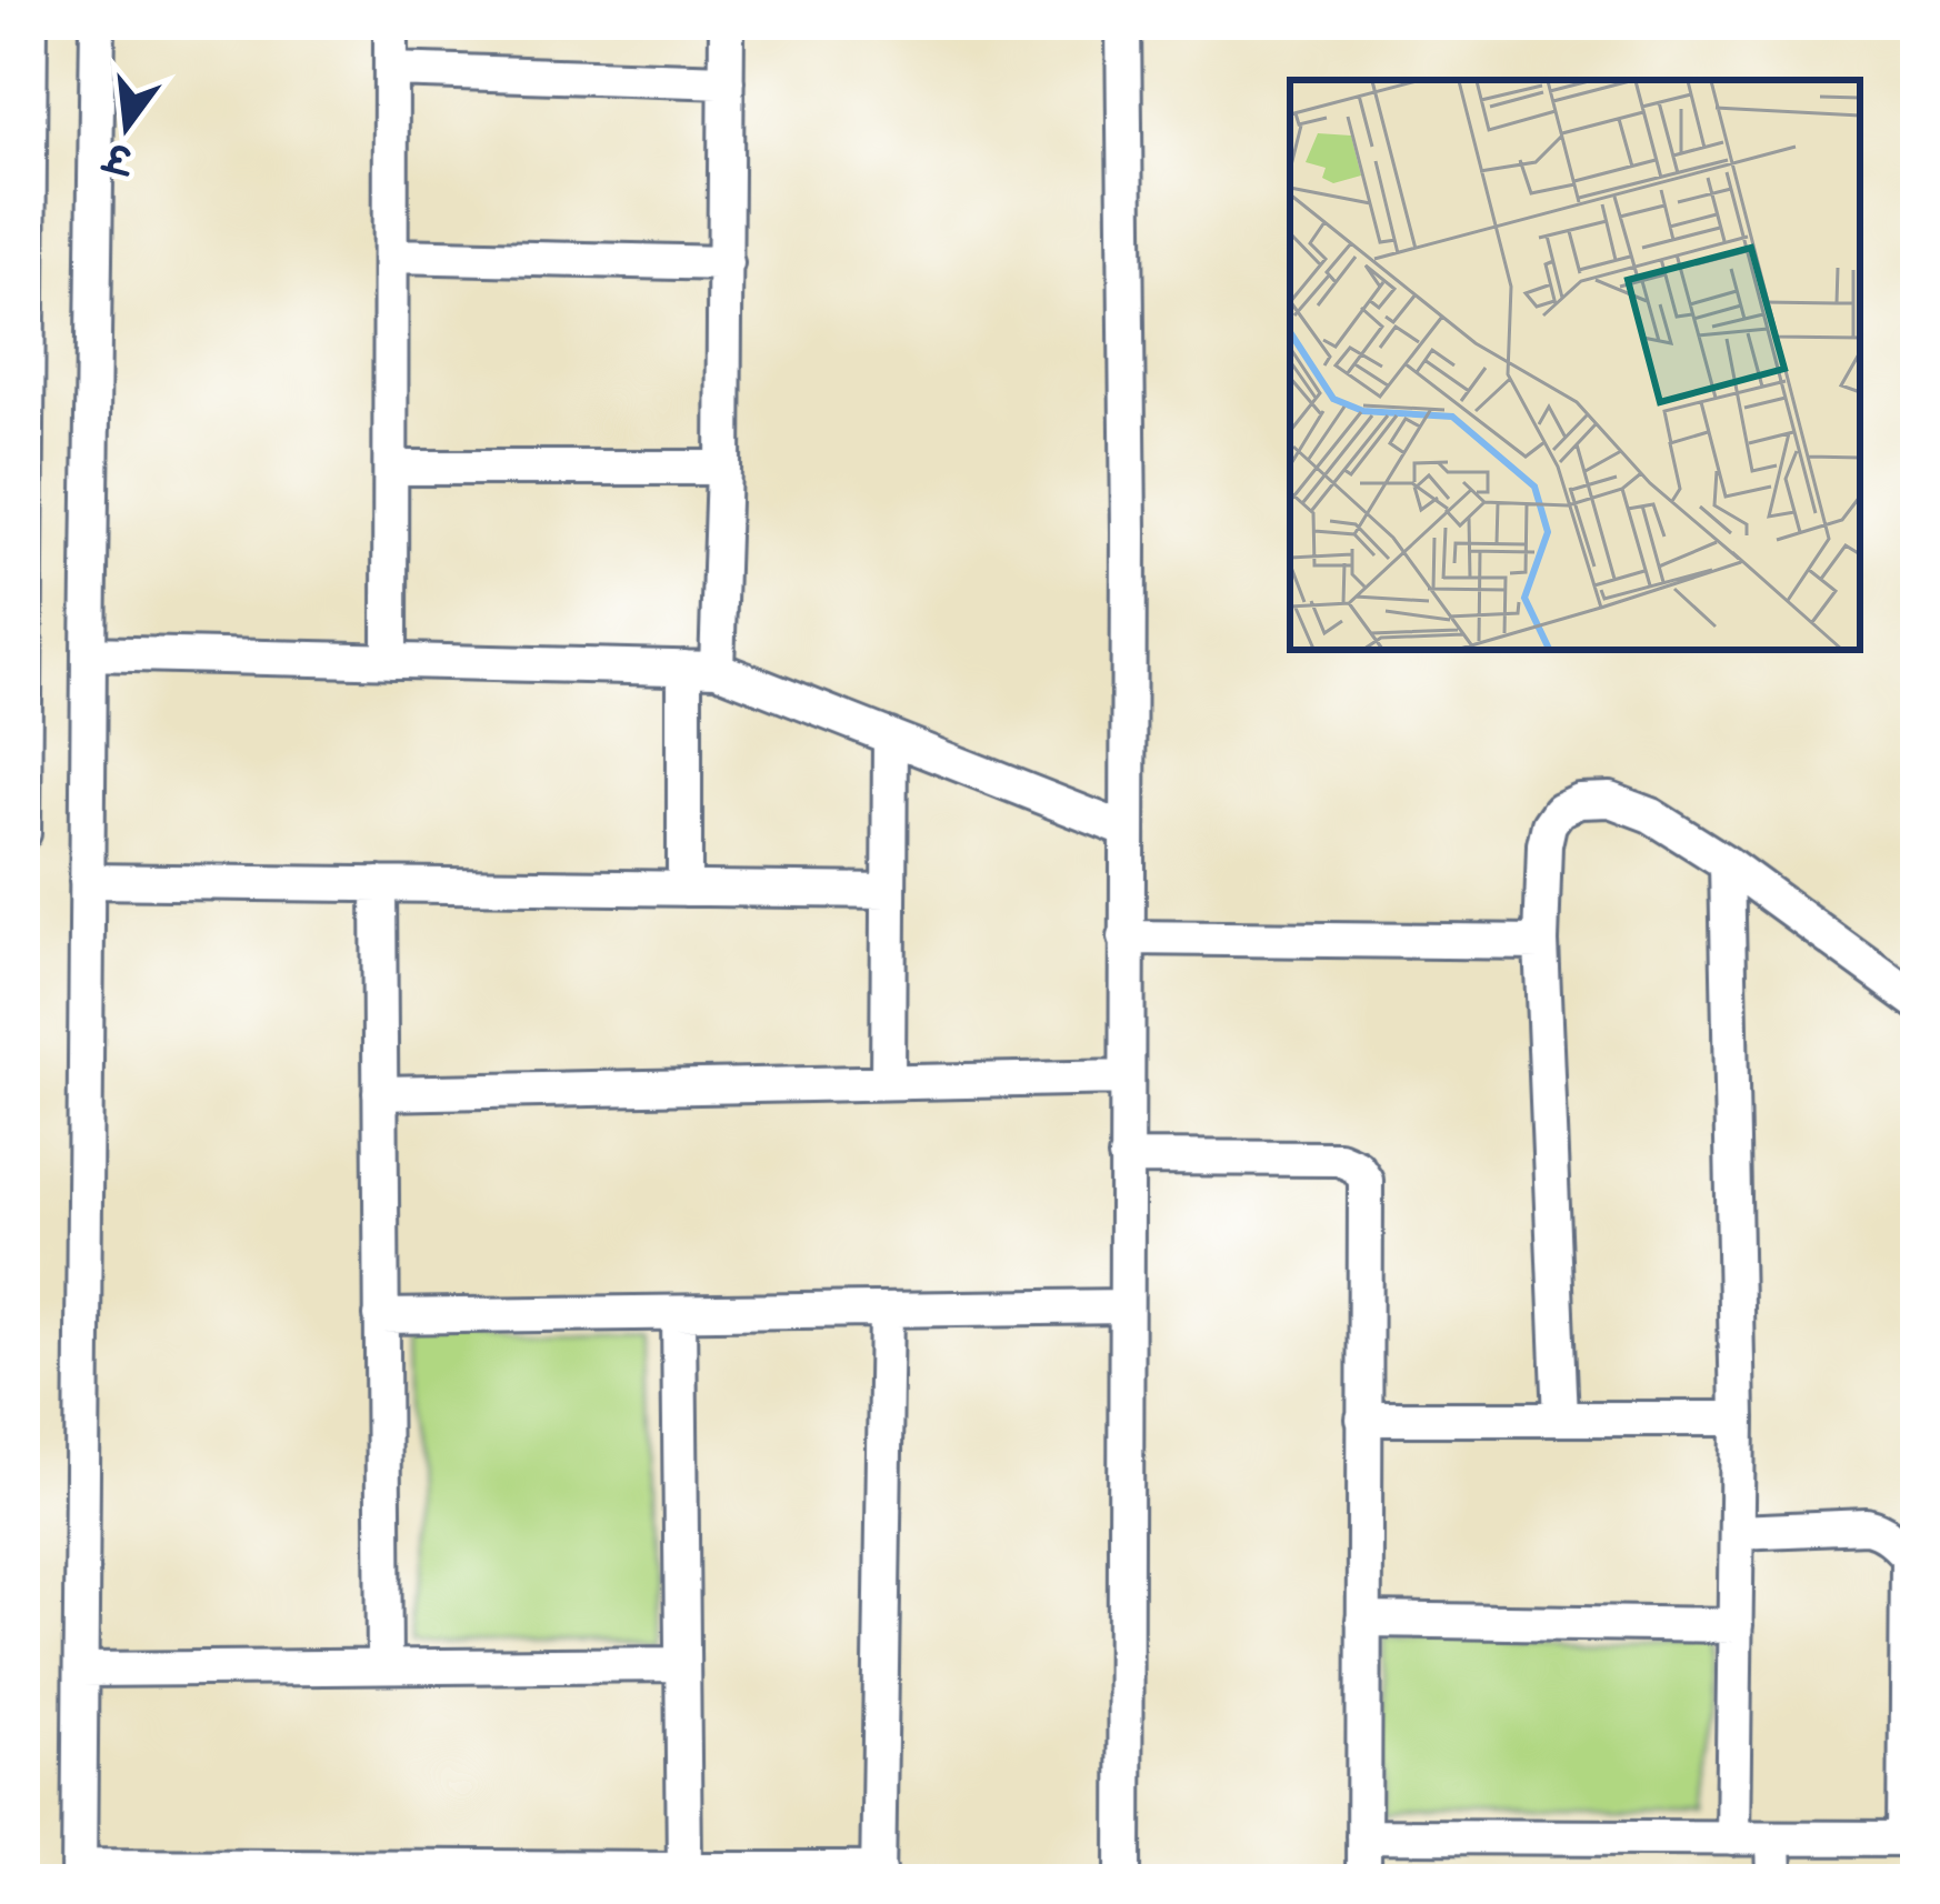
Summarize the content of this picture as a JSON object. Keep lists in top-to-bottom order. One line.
{"north":"bottom"}
